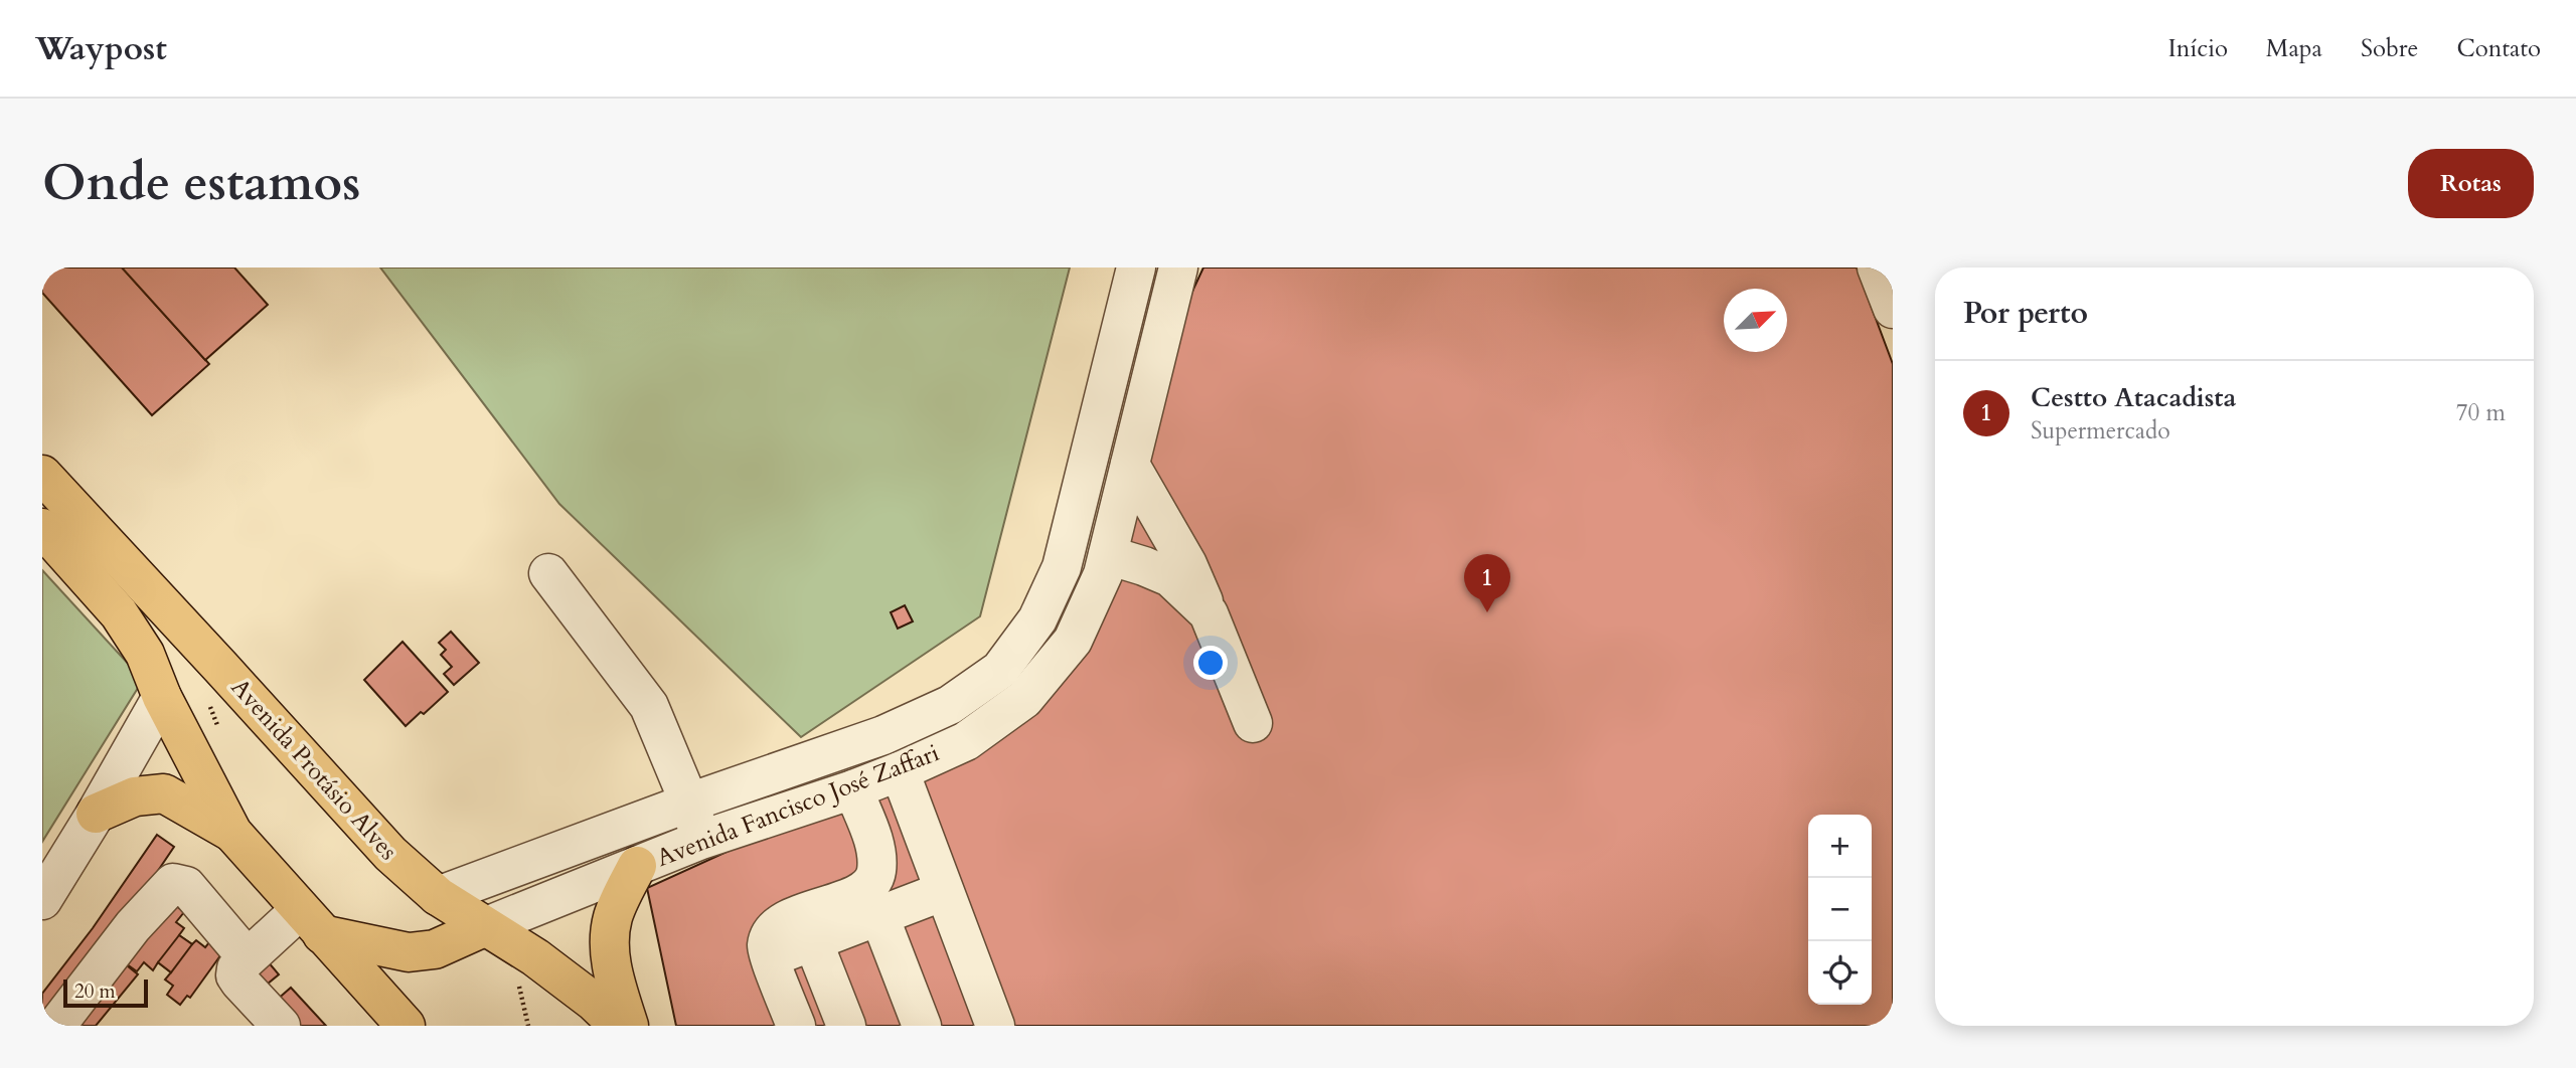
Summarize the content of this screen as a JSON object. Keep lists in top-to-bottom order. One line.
{"streets":{"main road":["Avenida Protásio Alves"],"street":["Avenida Fancisco José Zaffari"]},"crossings":[["Avenida Protásio Alves","Avenida Fancisco José Zaffari"]],"scale_bar":"20 m","north":"top right","page":{"header":"Waypost","nav":["Início","Mapa","Sobre","Contato"],"buttons":"Rotas","title":"Onde estamos","heading":"Por perto","list":[{"mark":"1","name":"Cestto Atacadista","note":"Supermercado","value":"70 m"}],"pins":"1","map_buttons":["+","−"],"scale":"20 m"}}
